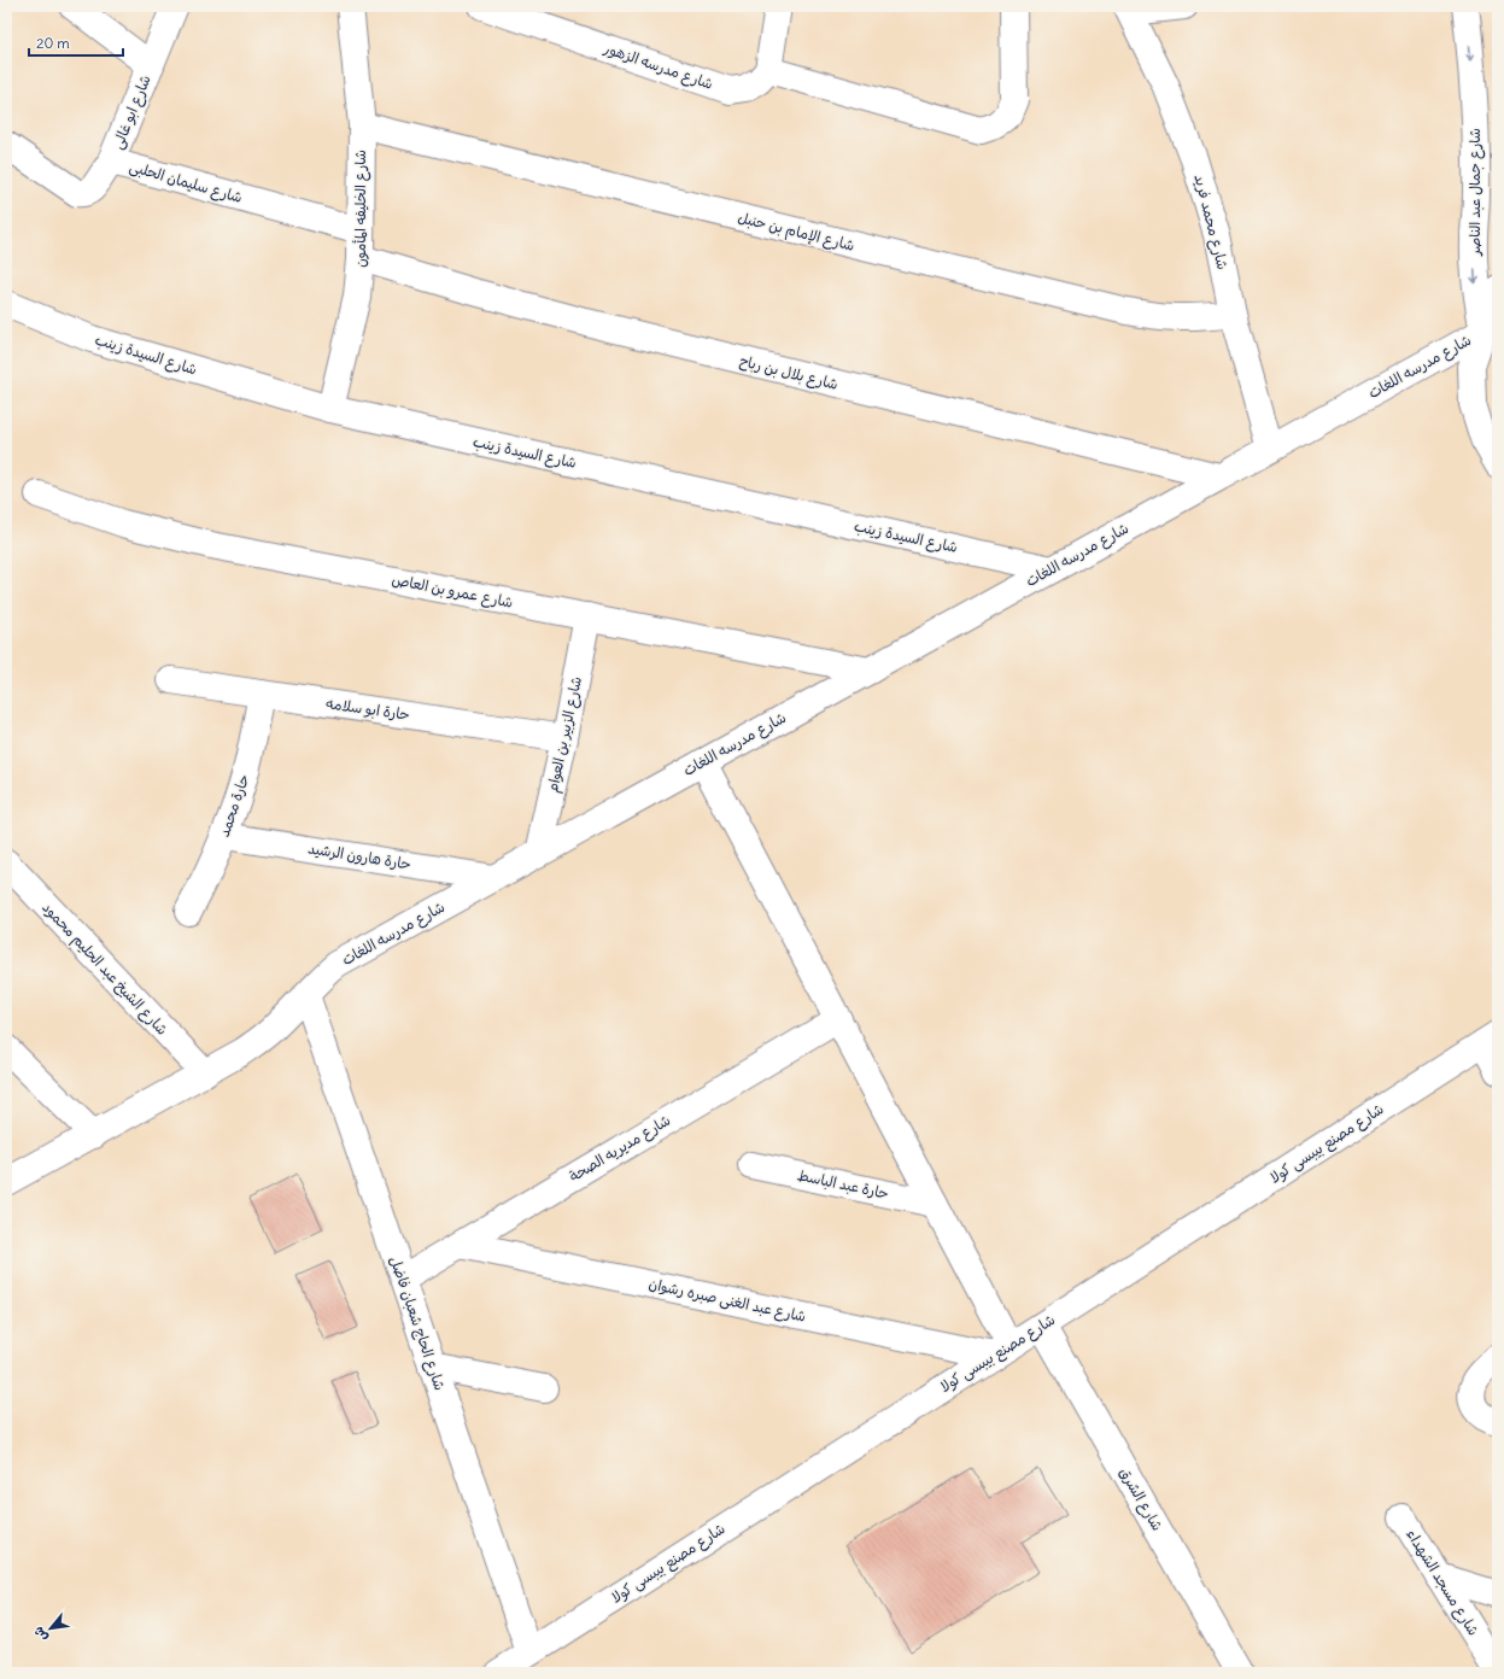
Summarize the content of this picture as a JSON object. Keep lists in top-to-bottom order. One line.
{"streets":{"street":["شارع مدرسه الزهور","شارع ابو غالى","شارع سليمان الحلبى","شارع جمال عبد الناصر","شارع الخليفه المأمون","شارع محمد فريد","شارع الإمام بن حنبل","شارع السيدة زينب","شارع مدرسه اللغات","شارع بلال بن رباح","شارع عمرو بن العاص","حارة ابو سلامه","شارع الزبير بن العوام","حارة محمد","حارة هارون الرشيد","شارع الشيخ عبد الحليم محمود","شارع مصنع بيبسى كولا","شارع مديريه الصحة","حارة عبد الباسط","شارع عبد الغنى صبره رشوان","شارع الحاج شعبان فاضل","شارع الشرق","شارع مسجد الشهداء"]},"crossings":[["شارع ابو غالى","شارع سليمان الحلبى"],["شارع سليمان الحلبى","شارع الخليفه المأمون"],["شارع جمال عبد الناصر","شارع مدرسه اللغات"],["شارع الخليفه المأمون","شارع الإمام بن حنبل"],["شارع الخليفه المأمون","شارع السيدة زينب"],["شارع الخليفه المأمون","شارع بلال بن رباح"],["شارع محمد فريد","شارع الإمام بن حنبل"],["شارع محمد فريد","شارع مدرسه اللغات"],["شارع السيدة زينب","شارع مدرسه اللغات"],["شارع مدرسه اللغات","شارع بلال بن رباح"],["شارع مدرسه اللغات","شارع عمرو بن العاص"],["شارع مدرسه اللغات","شارع الزبير بن العوام"],["شارع مدرسه اللغات","حارة هارون الرشيد"],["شارع مدرسه اللغات","شارع الشيخ عبد الحليم محمود"],["شارع مدرسه اللغات","شارع الحاج شعبان فاضل"],["شارع عمرو بن العاص","شارع الزبير بن العوام"],["حارة ابو سلامه","شارع الزبير بن العوام"],["حارة ابو سلامه","حارة محمد"],["حارة محمد","حارة هارون الرشيد"],["شارع مصنع بيبسى كولا","شارع عبد الغنى صبره رشوان"],["شارع مصنع بيبسى كولا","شارع الحاج شعبان فاضل"],["شارع مصنع بيبسى كولا","شارع الشرق"],["شارع مديريه الصحة","شارع عبد الغنى صبره رشوان"],["شارع مديريه الصحة","شارع الحاج شعبان فاضل"]],"one_way":["شارع جمال عبد الناصر"],"scale_bar":"20 m","north":"bottom left"}
